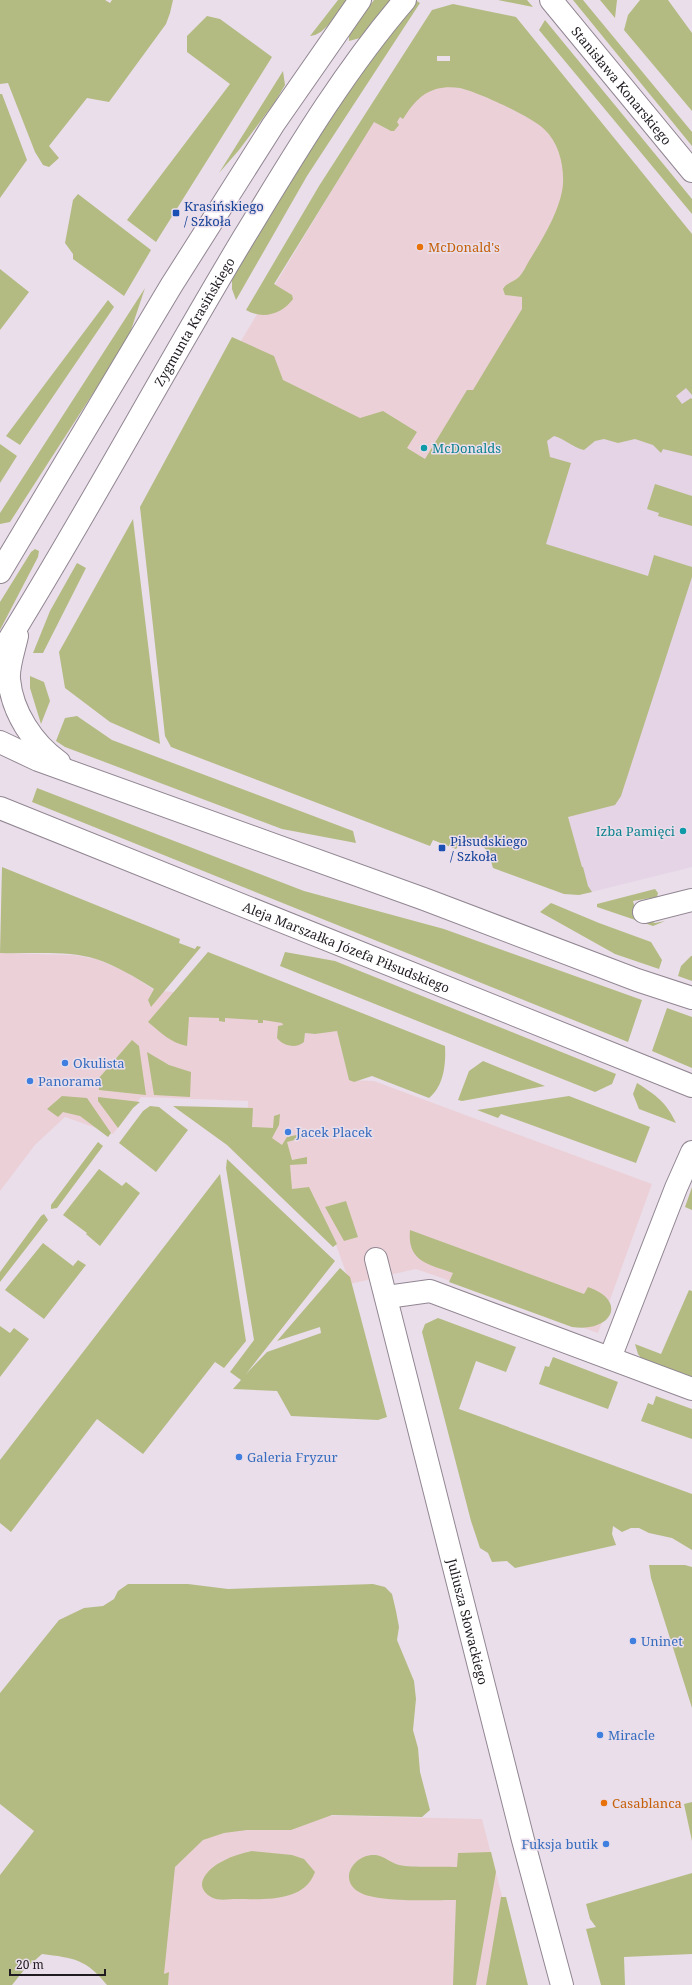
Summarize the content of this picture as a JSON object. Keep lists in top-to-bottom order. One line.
{"streets":{"street":["Stanisława Konarskiego","Zygmunta Krasińskiego","Aleja Marszałka Józefa Piłsudskiego","Juliusza Słowackiego"]},"places":{"transit":["Krasińskiego / Szkoła","Piłsudskiego / Szkoła"],"other":["McDonald's","McDonalds","Izba Pamięci","Okulista","Panorama","Jacek Placek","Galeria Fryzur","Uninet","Miracle","Casablanca","Fuksja butik"]},"scale_bar":"20 m"}
